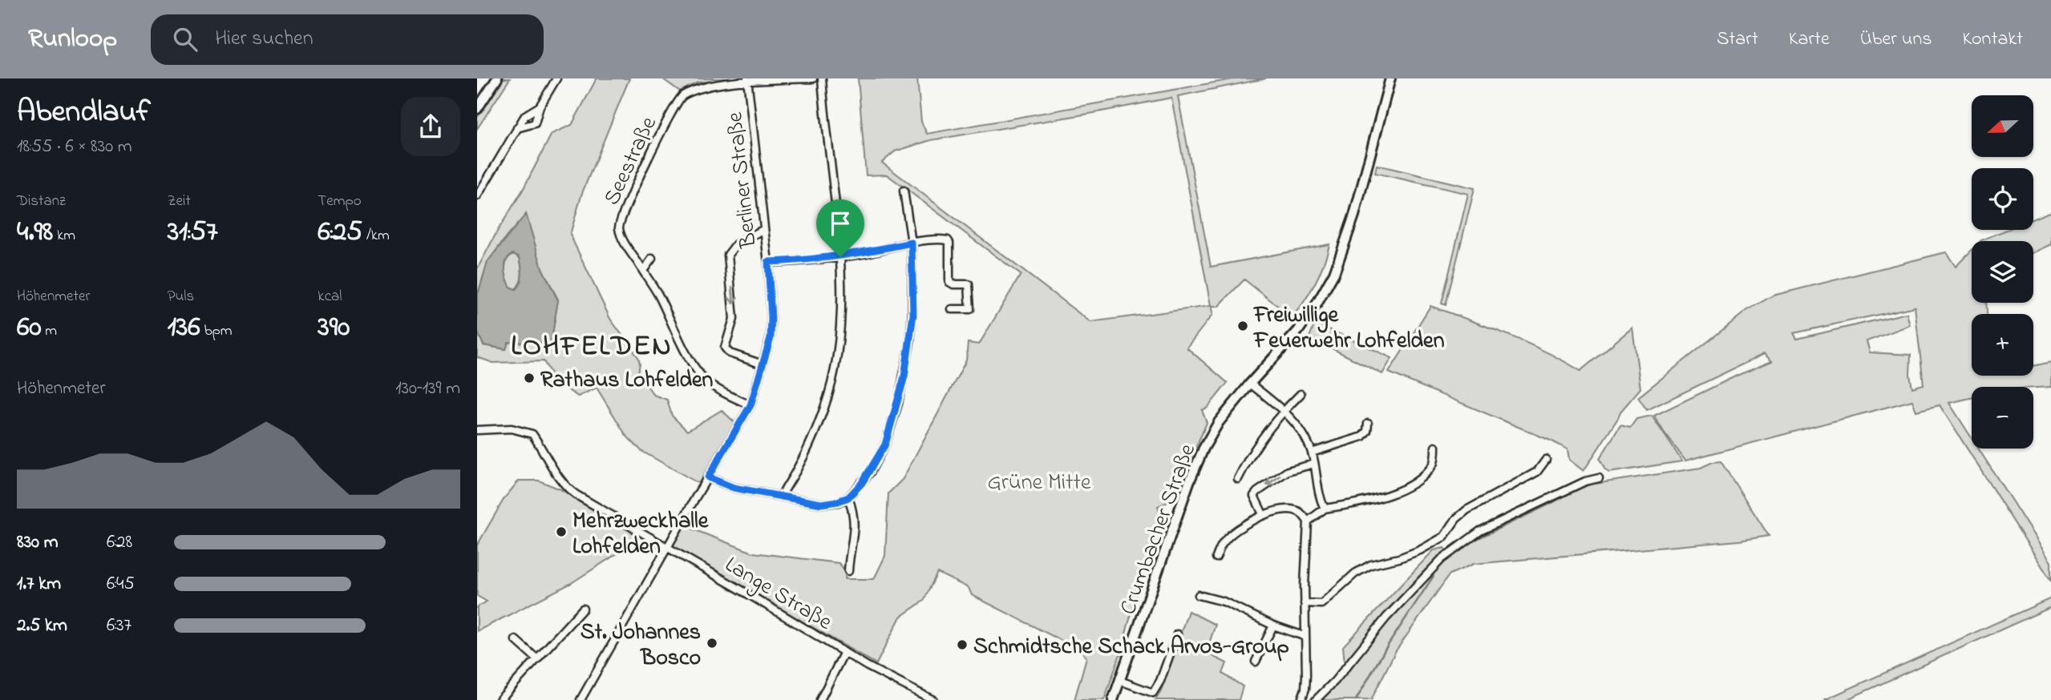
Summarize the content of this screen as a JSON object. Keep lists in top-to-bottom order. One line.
{"streets":{"main road":["Crumbacher Straße"],"street":["Seestraße","Berliner Straße","Lange Straße"]},"crossings":[["Seestraße","Berliner Straße"],["Berliner Straße","Lange Straße"]],"districts":["LOHFELDEN"],"parks":["Grüne Mitte"],"places":["Freiwillige Feuerwehr Lohfelden","Rathaus Lohfelden","Mehrzweckhalle Lohfelden","St. Johannes Bosco","Schmidtsche Schack Arvos-Group"],"north":"left","page":{"header":"Runloop","search":"Hier suchen","nav":["Start","Karte","Über uns","Kontakt"],"heading":["Abendlauf","18:55 · 6 × 830 m"],"map_buttons":["+","−"],"stats":[["Distanz","4.98 km"],["Zeit","31:57"],["Tempo","6:25 /km"],["Höhenmeter","60 m"],["Puls","136 bpm"],["kcal","390"]],"chart":["Höhenmeter","130–139 m"],"list":[{"name":"830 m","note":"6:28"},{"name":"1.7 km","note":"6:45"},{"name":"2.5 km","note":"6:37"}]}}
